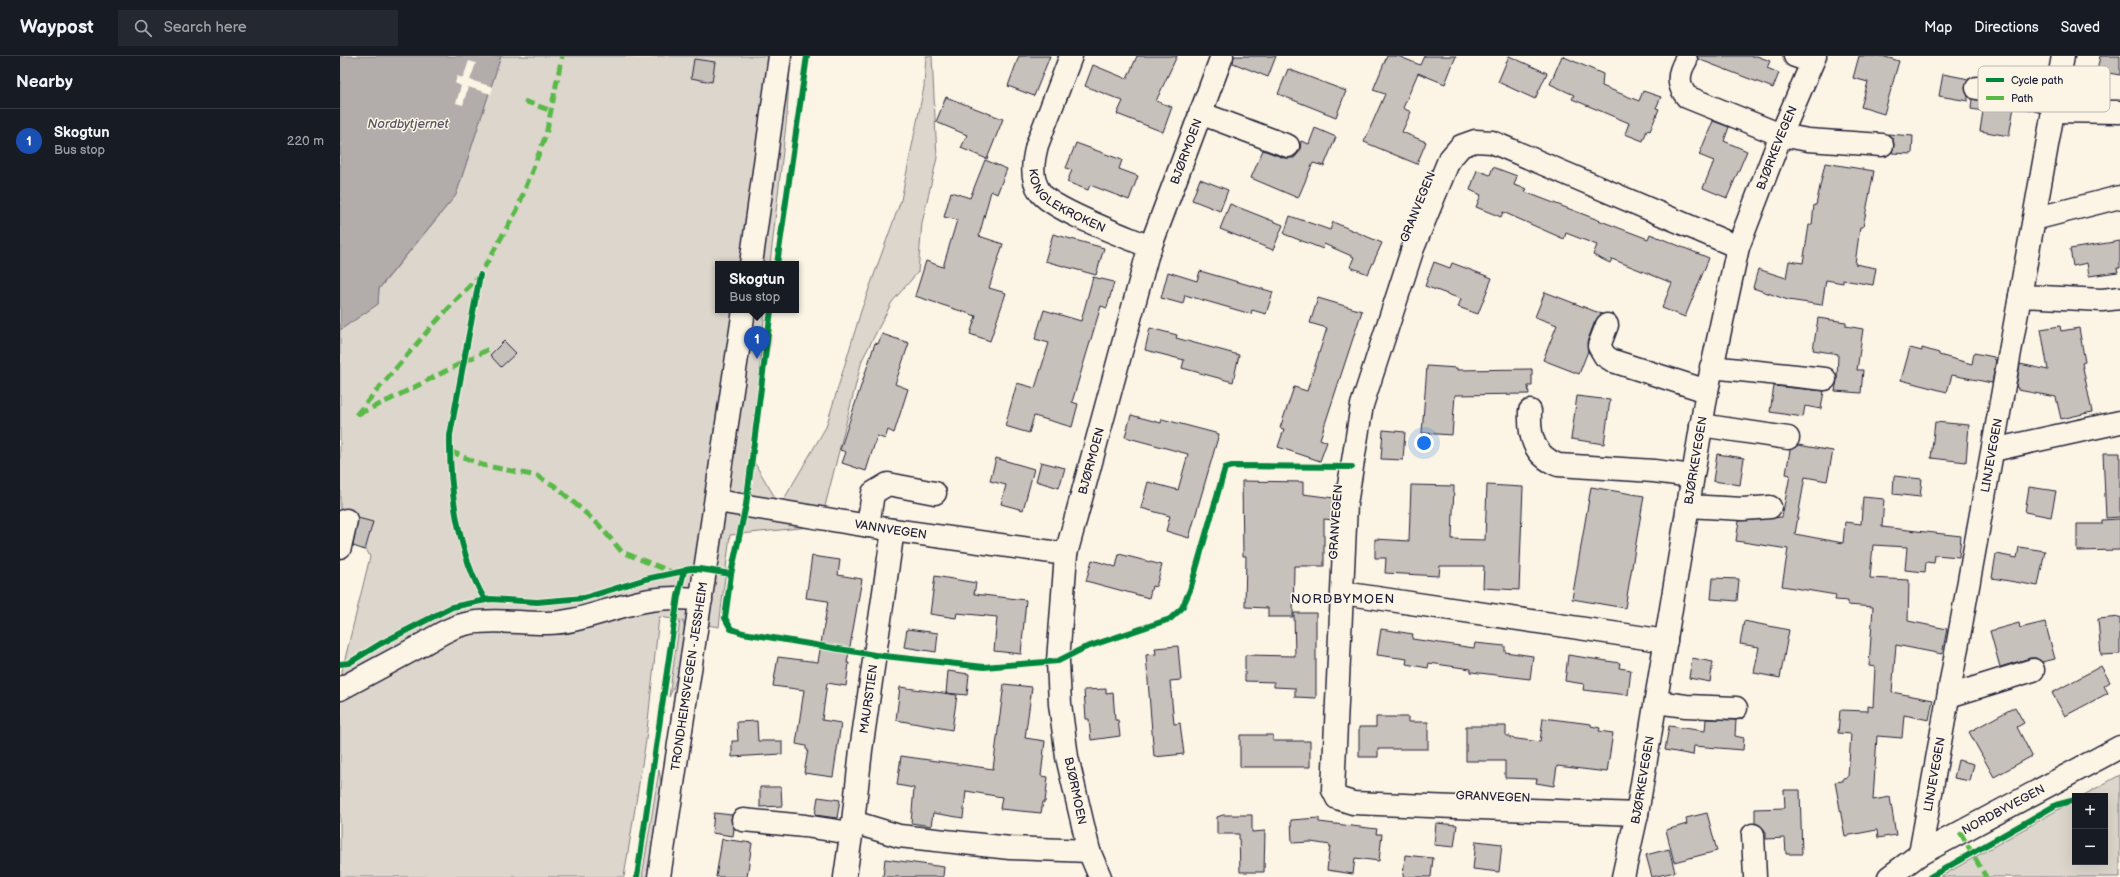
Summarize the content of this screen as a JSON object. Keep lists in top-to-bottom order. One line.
{"streets":{"street":["BJØRKEVEGEN","BJØRMOEN","KONGLEKROKEN","GRANVEGEN","LINJEVEGEN","VANNVEGEN","TRONDHEIMSVEGEN - JESSHEIM","MAURSTIEN","NORDBYVEGEN"]},"crossings":[["BJØRKEVEGEN","GRANVEGEN"],["BJØRMOEN","KONGLEKROKEN"],["BJØRMOEN","VANNVEGEN"],["LINJEVEGEN","NORDBYVEGEN"],["VANNVEGEN","TRONDHEIMSVEGEN - JESSHEIM"],["VANNVEGEN","MAURSTIEN"]],"districts":["NORDBYMOEN"],"water":["Nordbytjernet"],"legend":["Cycle path","Path"],"page":{"header":"Waypost","search":"Search here","nav":["Map","Directions","Saved"],"heading":"Nearby","list":[{"mark":"1","name":"Skogtun","note":"Bus stop","value":"220 m"}],"popup":["Skogtun","Bus stop"],"pins":"1","map_buttons":["+","−"]}}
